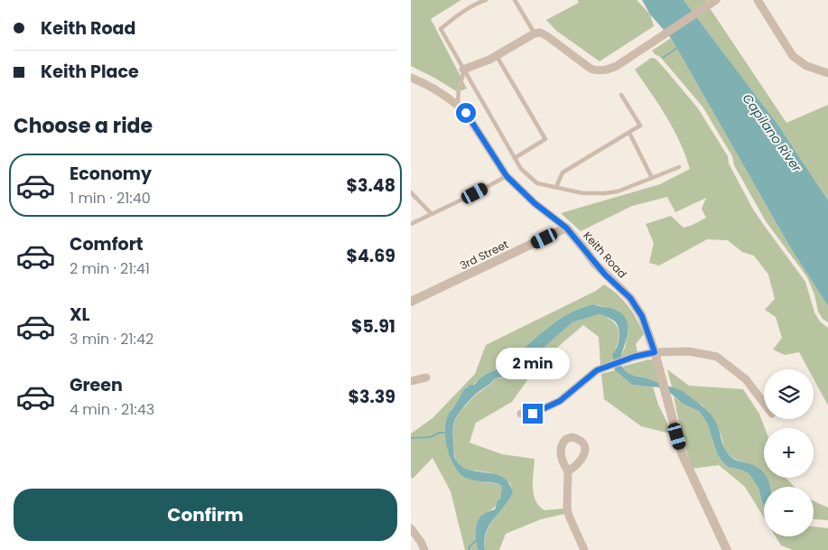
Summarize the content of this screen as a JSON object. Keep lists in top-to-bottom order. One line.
{"streets":{"street":["3rd Street","Keith Road"]},"crossings":[["3rd Street","Keith Road"]],"water":["Capilano River"],"page":{"banner":["Keith Road","Keith Place"],"heading":"Choose a ride","list":[{"name":"Economy","note":"1 min · 21:40","value":"$3.48"},{"name":"Comfort","note":"2 min · 21:41","value":"$4.69"},{"name":"XL","note":"3 min · 21:42","value":"$5.91"},{"name":"Green","note":"4 min · 21:43","value":"$3.39"}],"bubble":"2 min","map_buttons":["+","−"],"buttons":"Confirm"}}
